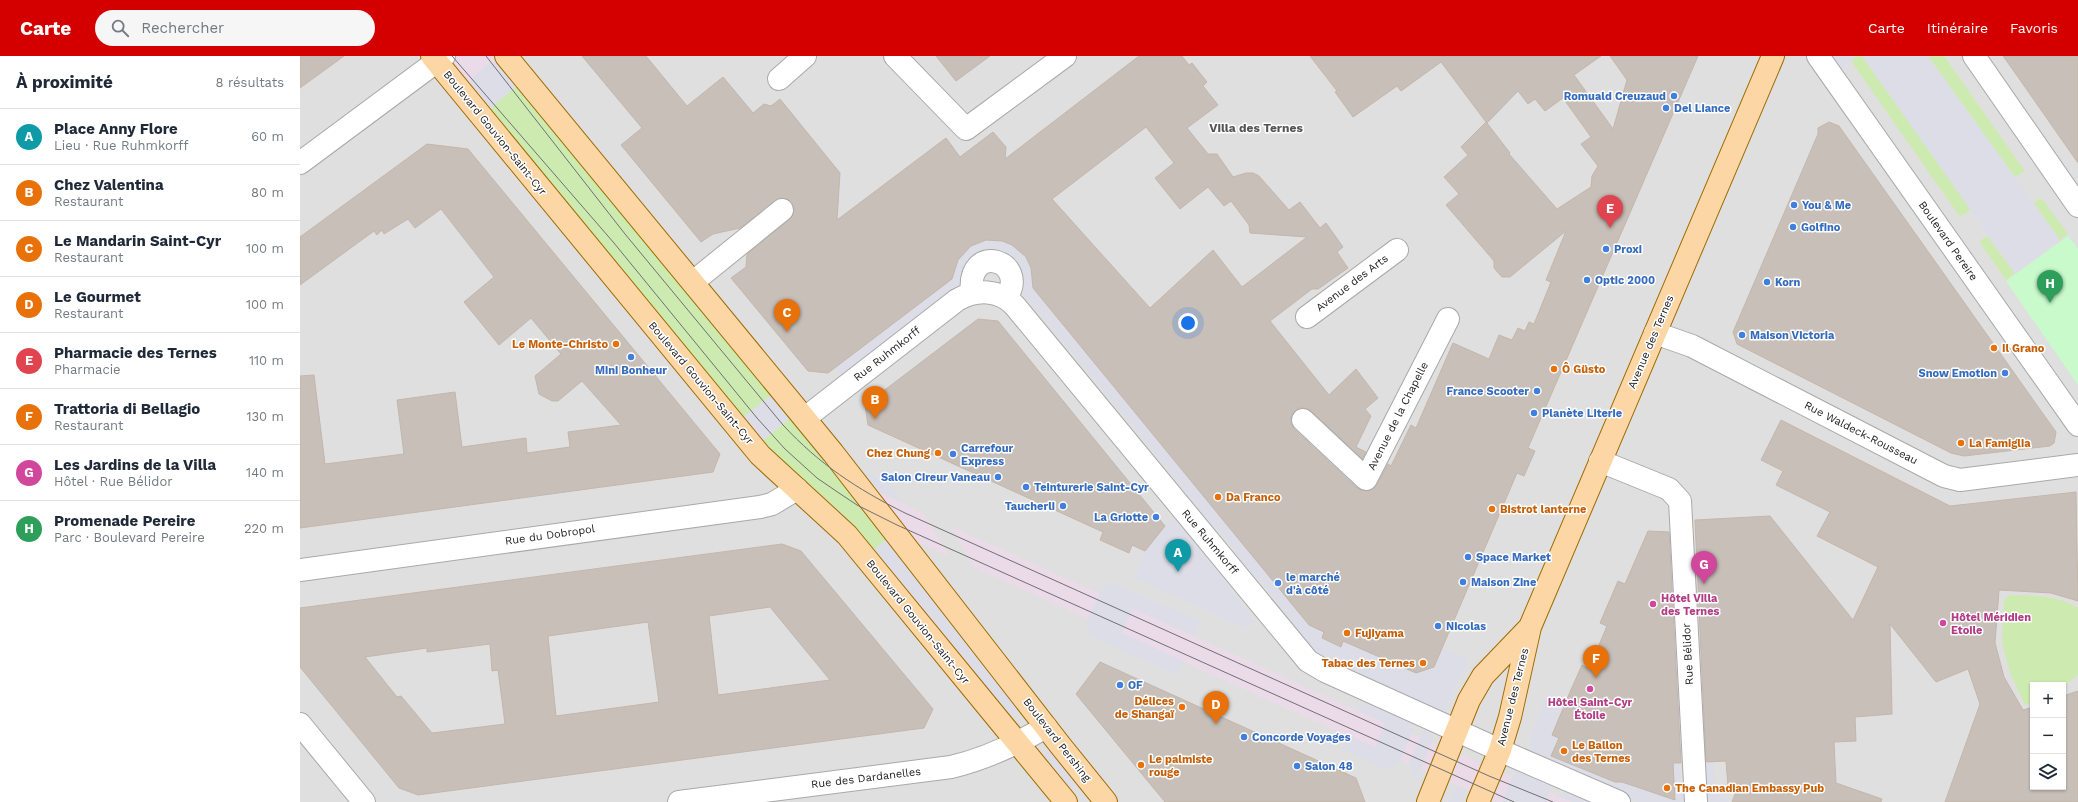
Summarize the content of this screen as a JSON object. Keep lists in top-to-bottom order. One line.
{"streets":{"main road":["Boulevard Gouvion-Saint-Cyr","Avenue des Ternes","Boulevard Pershing"],"street":["Boulevard Pereire","Avenue des Arts","Rue Ruhmkorff","Avenue de la Chapelle","Rue Waldeck-Rousseau","Rue du Dobropol","Rue Bélidor","Rue des Dardanelles"]},"crossings":[["Boulevard Gouvion-Saint-Cyr","Rue du Dobropol"],["Boulevard Gouvion-Saint-Cyr","Rue des Dardanelles"],["Avenue des Ternes","Rue Ruhmkorff"],["Avenue des Ternes","Rue Waldeck-Rousseau"],["Avenue des Ternes","Rue Bélidor"],["Rue Ruhmkorff","Boulevard Pershing"],["Boulevard Pershing","Rue des Dardanelles"]],"districts":["Villa des Ternes"],"places":["Romuald Creuzaud","Del Liance","You & Me","Golfino","Proxi","Optic 2000","Korn","Maison Victoria","Le Monte-Christo","Il Grano","Mini Bonheur","Ô Güsto","Snow Emotion","France Scooter","Planète Literie","La Famiglia","Chez Chung","Carrefour Express","Salon Cireur Vaneau","Teinturerie Saint-Cyr","Da Franco","Taucherli","Bistrot lanterne","La Griotte","Space Market","Maison Zine","le marché d'à côté","Hôtel Villa des Ternes","Hôtel Méridien Etoile","Nicolas","Fujiyama","Tabac des Ternes","OF","Hôtel Saint-Cyr Étoile","Délices de Shangaï","Concorde Voyages","Le Ballon des Ternes","Le palmiste rouge","Salon 48","The Canadian Embassy Pub"],"page":{"header":"Carte","search":"Rechercher","nav":["Carte","Itinéraire","Favoris"],"heading":["À proximité","8 résultats"],"list":[{"mark":"A","name":"Place Anny Flore","note":"Lieu · Rue Ruhmkorff","value":"60 m"},{"mark":"B","name":"Chez Valentina","note":"Restaurant","value":"80 m"},{"mark":"C","name":"Le Mandarin Saint-Cyr","note":"Restaurant","value":"100 m"},{"mark":"D","name":"Le Gourmet","note":"Restaurant","value":"100 m"},{"mark":"E","name":"Pharmacie des Ternes","note":"Pharmacie","value":"110 m"},{"mark":"F","name":"Trattoria di Bellagio","note":"Restaurant","value":"130 m"},{"mark":"G","name":"Les Jardins de la Villa","note":"Hôtel · Rue Bélidor","value":"140 m"},{"mark":"H","name":"Promenade Pereire","note":"Parc · Boulevard Pereire","value":"220 m"}],"pins":["E","H","C","B","A","G","F","D"],"map_buttons":["+","−"]}}
